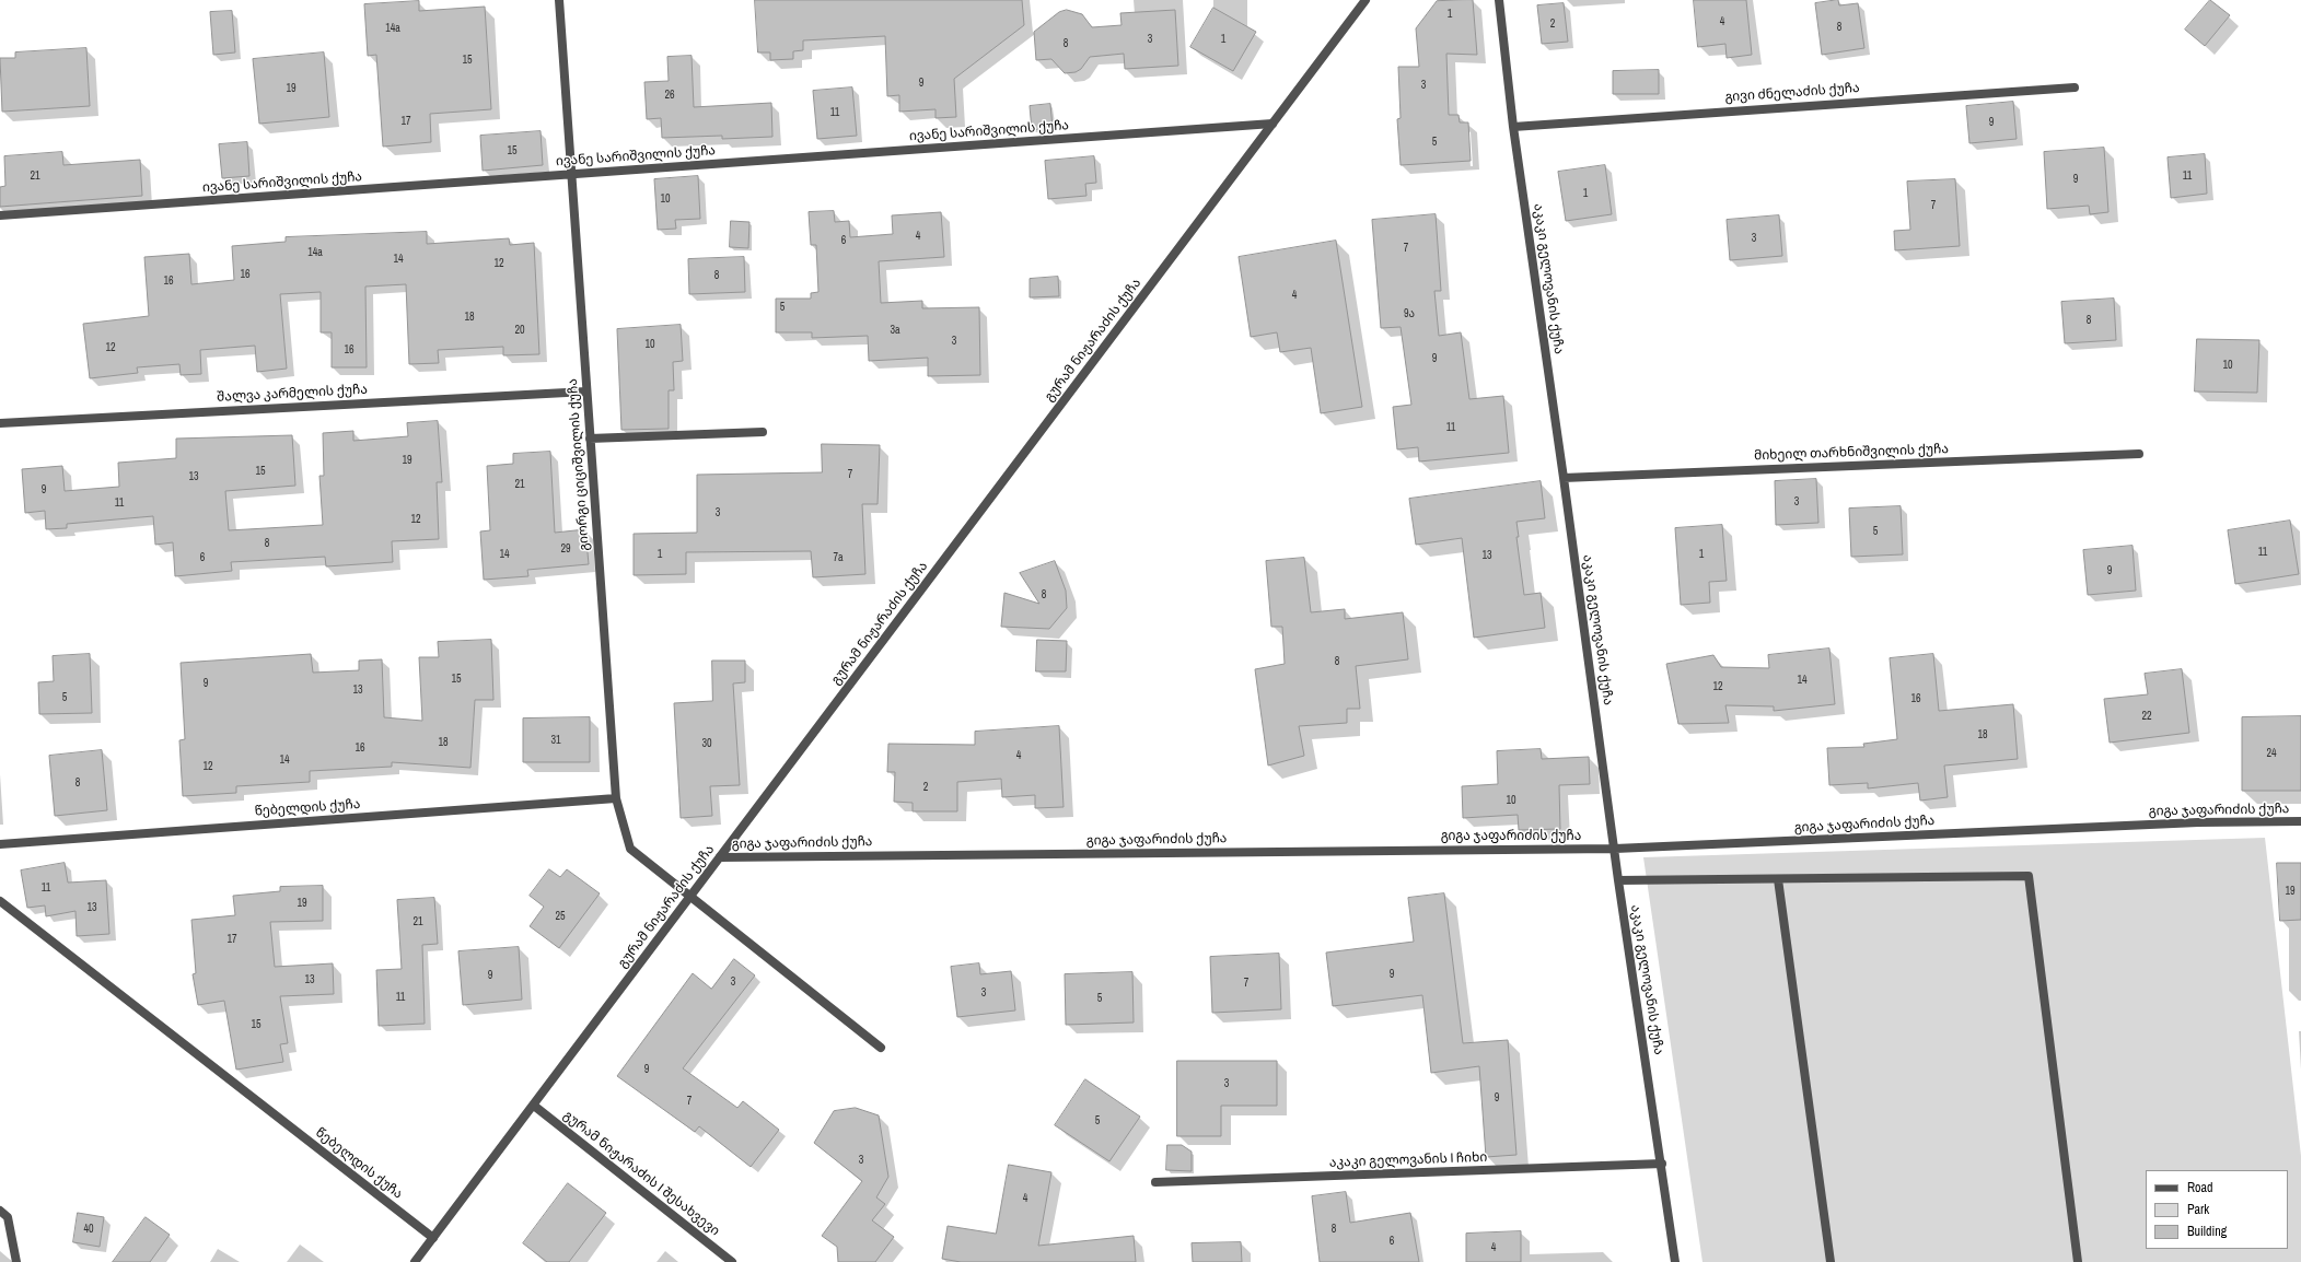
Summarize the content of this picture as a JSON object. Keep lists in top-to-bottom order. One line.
{"streets":{"street":["გივი ძნელაძის ქუჩა","ივანე სარიშვილის ქუჩა","აკაკი გელოვანის ქუჩა","გურამ ნიჟარაძის ქუჩა","შალვა კარმელის ქუჩა","მიხეილ თარხნიშვილის ქუჩა","გიორგი ციციშვილის ქუჩა","წებელდის ქუჩა","გიგა ჯაფარიძის ქუჩა","აკაკი გელოვანის I ჩიხი","გურამ ნიჟარაძის I შესახვევი"]},"crossings":[["გივი ძნელაძის ქუჩა","აკაკი გელოვანის ქუჩა"],["ივანე სარიშვილის ქუჩა","გურამ ნიჟარაძის ქუჩა"],["ივანე სარიშვილის ქუჩა","გიორგი ციციშვილის ქუჩა"],["აკაკი გელოვანის ქუჩა","მიხეილ თარხნიშვილის ქუჩა"],["აკაკი გელოვანის ქუჩა","გიგა ჯაფარიძის ქუჩა"],["აკაკი გელოვანის ქუჩა","აკაკი გელოვანის I ჩიხი"],["გურამ ნიჟარაძის ქუჩა","გიორგი ციციშვილის ქუჩა"],["გურამ ნიჟარაძის ქუჩა","წებელდის ქუჩა"],["გურამ ნიჟარაძის ქუჩა","გიგა ჯაფარიძის ქუჩა"],["გურამ ნიჟარაძის ქუჩა","გურამ ნიჟარაძის I შესახვევი"],["შალვა კარმელის ქუჩა","გიორგი ციციშვილის ქუჩა"],["გიორგი ციციშვილის ქუჩა","წებელდის ქუჩა"]],"house_numbers":["1","4","2","8","14a","3","1","8","15","9","3","19","26","11","17","9","5","15","21","11","9","1","10","7","4","3","6","7","14a","14","12","16","8","16","4","5","9ა","18","8","20","3a","3","10","12","16","9","10","11","19","15","7","13","21","9","3","11","3","12","5","8","29","11","14","1","1","13","6","7a","9","8","8","15","14","9","12","13","5","16","22","18","31","18","30","16","24","4","14","12","8","2","10","11","19","19","13","25","21","17","9","9","13","3","7","3","11","5","15","9","3","9","7","5","3","4","40","8","6","4"],"legend":["Road","Park","Building"]}
